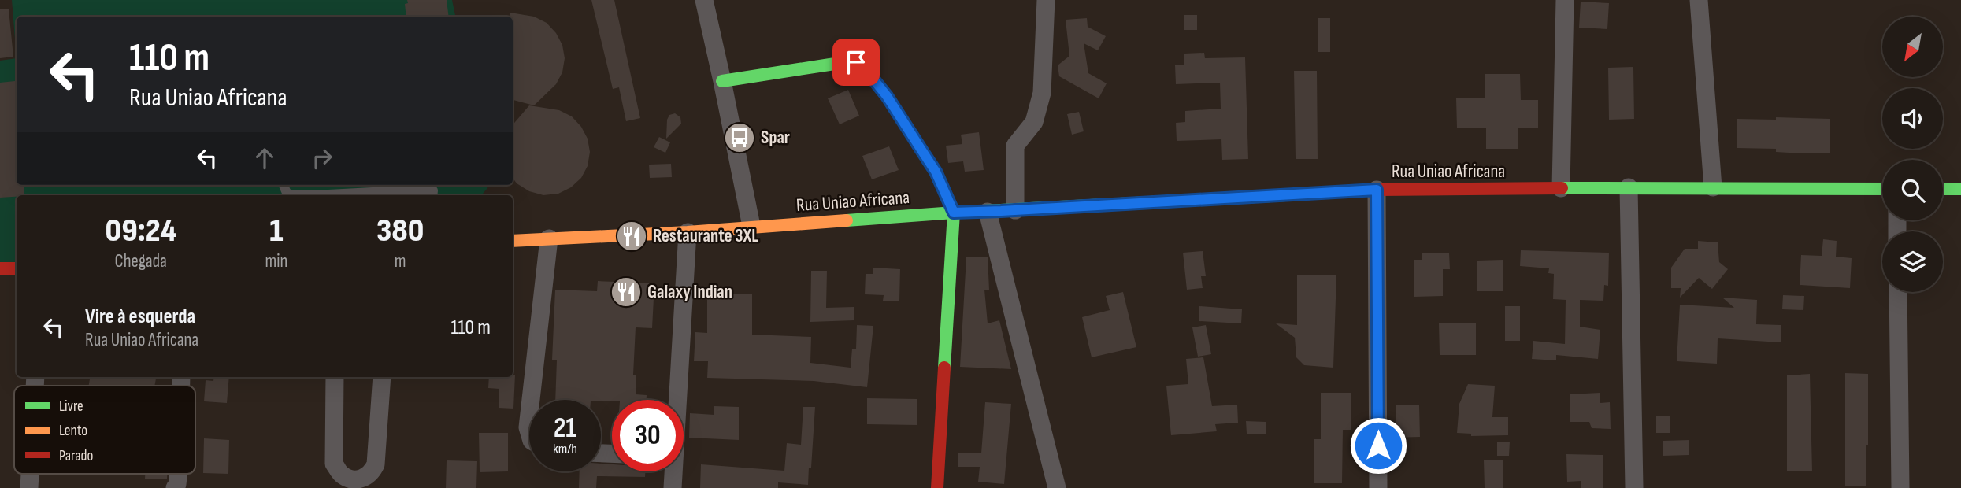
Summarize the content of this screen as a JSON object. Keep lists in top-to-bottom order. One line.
{"streets":{"main road":["Rua Uniao Africana"]},"places":{"bus stop":["Spar"],"restaurant":["Restaurante 3XL","Galaxy Indian"]},"legend":["Livre","Lento","Parado"],"north":"bottom left","page":{"turn":["110 m","Rua Uniao Africana"],"eta":["09:24","Chegada","1","min","380","m"],"list":[{"name":"Vire à esquerda","note":"Rua Uniao Africana","value":"110 m"}],"speed":"21 km/h","limit":"30"}}
